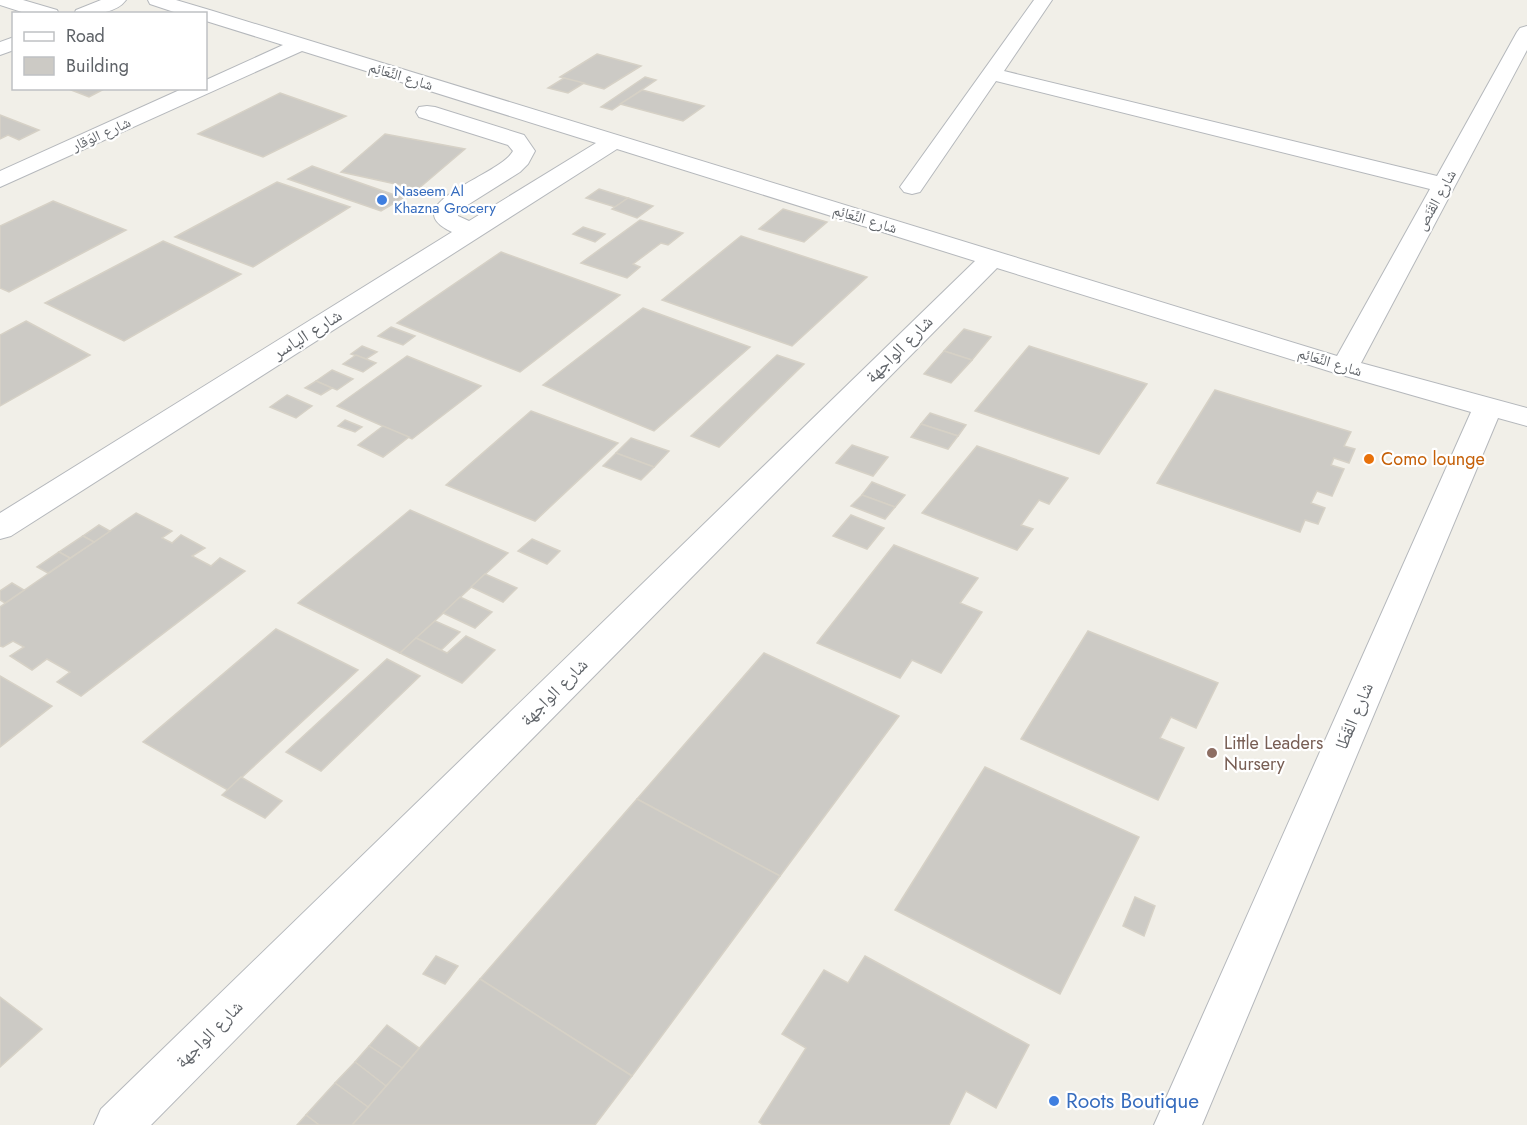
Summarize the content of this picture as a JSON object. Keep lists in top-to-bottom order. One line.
{"streets":{"street":["شارع النَّعَائِم","شارع الوَقار","شارع القَنَص","شارع الياسر","شارع الواجهة","شارع القَطَا"]},"crossings":[["شارع النَّعَائِم","شارع الوَقار"],["شارع النَّعَائِم","شارع القَنَص"],["شارع النَّعَائِم","شارع الياسر"],["شارع النَّعَائِم","شارع الواجهة"],["شارع النَّعَائِم","شارع القَطَا"]],"places":["Naseem Al Khazna Grocery","Como lounge","Little Leaders Nursery","Roots Boutique"],"legend":["Road","Building"]}
